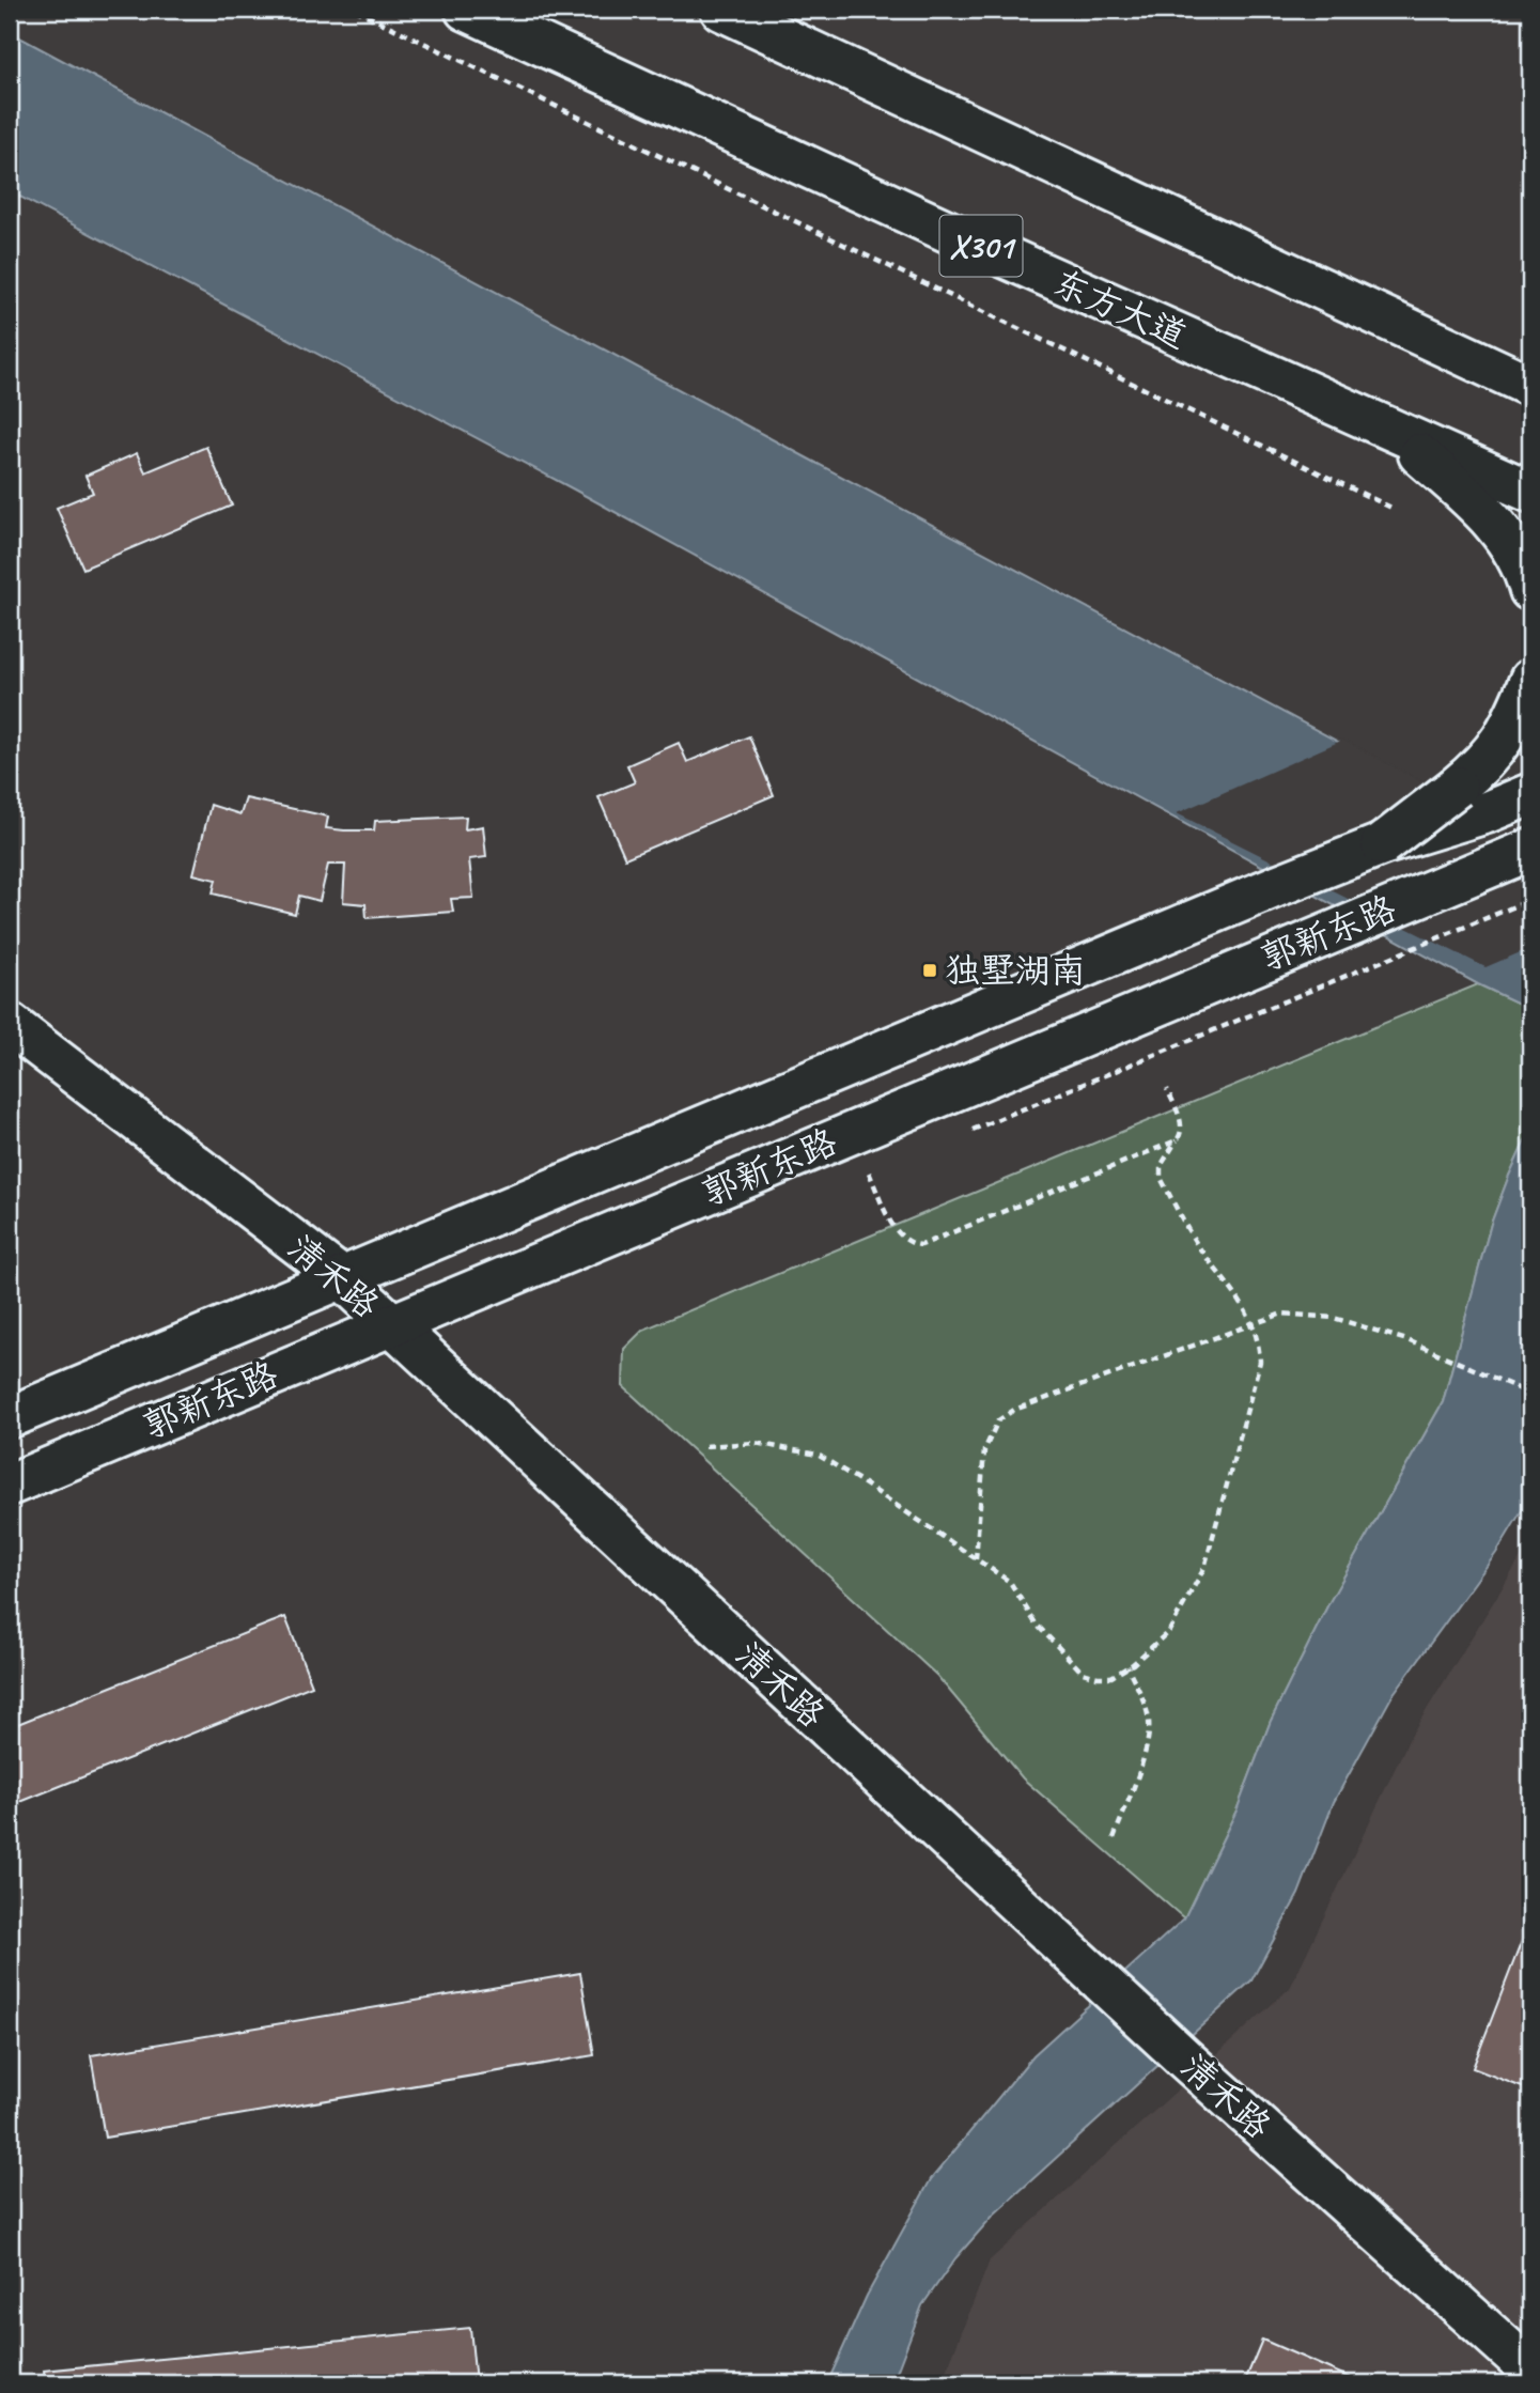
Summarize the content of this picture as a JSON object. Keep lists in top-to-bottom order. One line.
{"streets":{"main road":["X301","东方大道","郭新东路","清禾路"]},"crossings":[["郭新东路","清禾路"]],"places":{"transit":["独墅湖南"]}}
